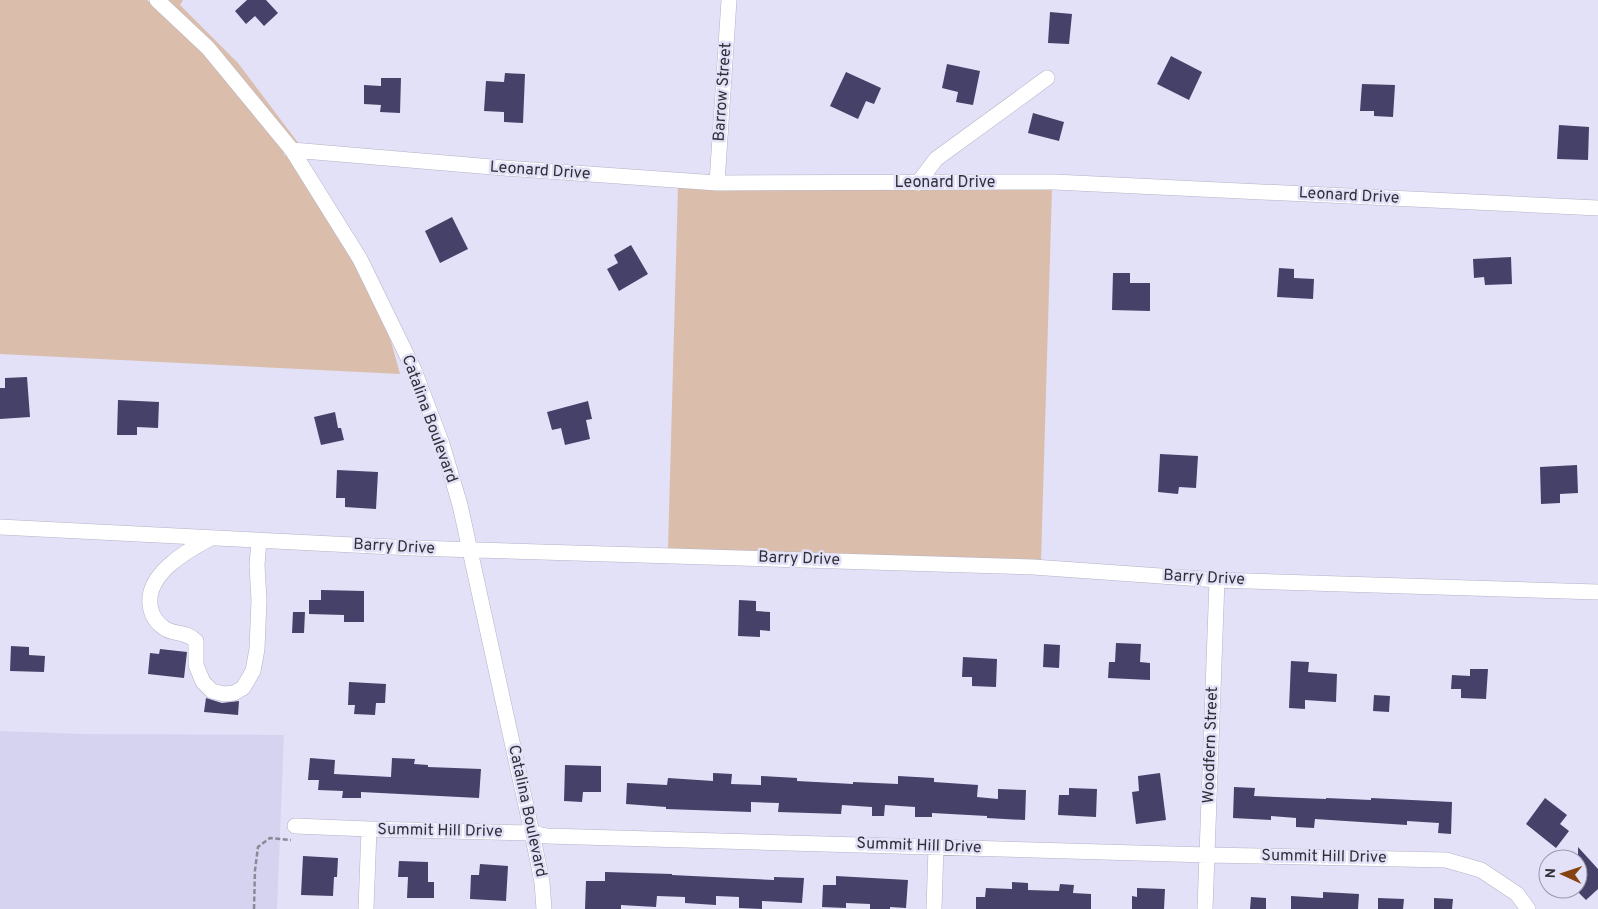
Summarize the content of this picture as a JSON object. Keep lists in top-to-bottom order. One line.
{"streets":{"street":["Barrow Street","Leonard Drive","Catalina Boulevard","Barry Drive","Woodfern Street","Summit Hill Drive"]},"crossings":[["Barrow Street","Leonard Drive"],["Leonard Drive","Catalina Boulevard"],["Catalina Boulevard","Barry Drive"],["Catalina Boulevard","Summit Hill Drive"],["Barry Drive","Woodfern Street"],["Woodfern Street","Summit Hill Drive"]],"north":"left"}
